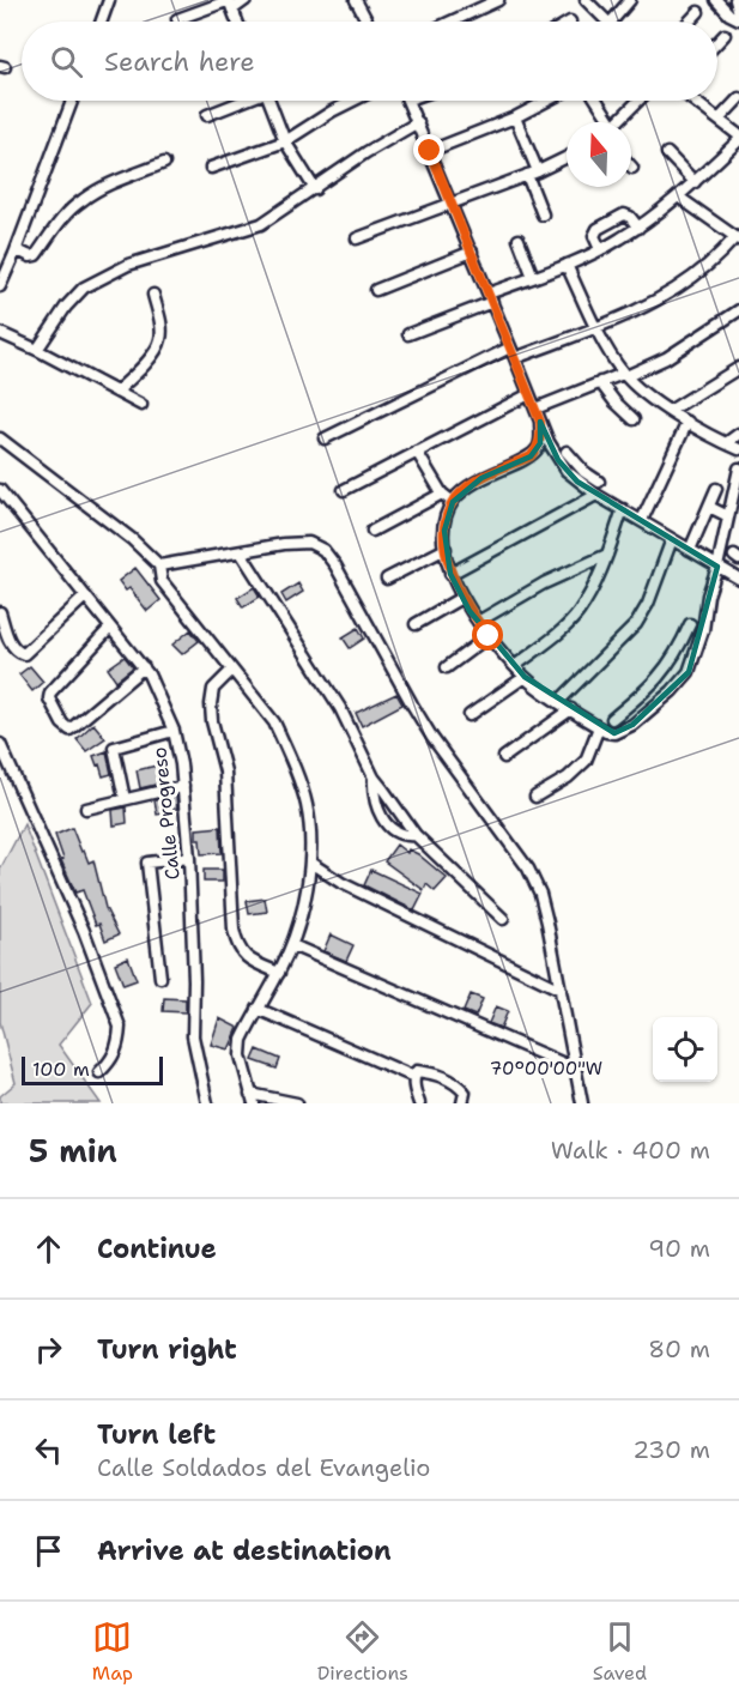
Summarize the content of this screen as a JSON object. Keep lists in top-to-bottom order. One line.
{"streets":{"street":["Calle Progreso"]},"scale_bar":"100 m","north":"top","page":{"search":"Search here","scale":"100 m","heading":["5 min","Walk · 400 m"],"list":[["Continue","90 m"],["Turn right","80 m"],["Turn left","Calle Soldados del Evangelio","230 m"],"Arrive at destination"],"nav":["Map","Directions","Saved"]},"coordinates":["70°00'00\"W"]}
